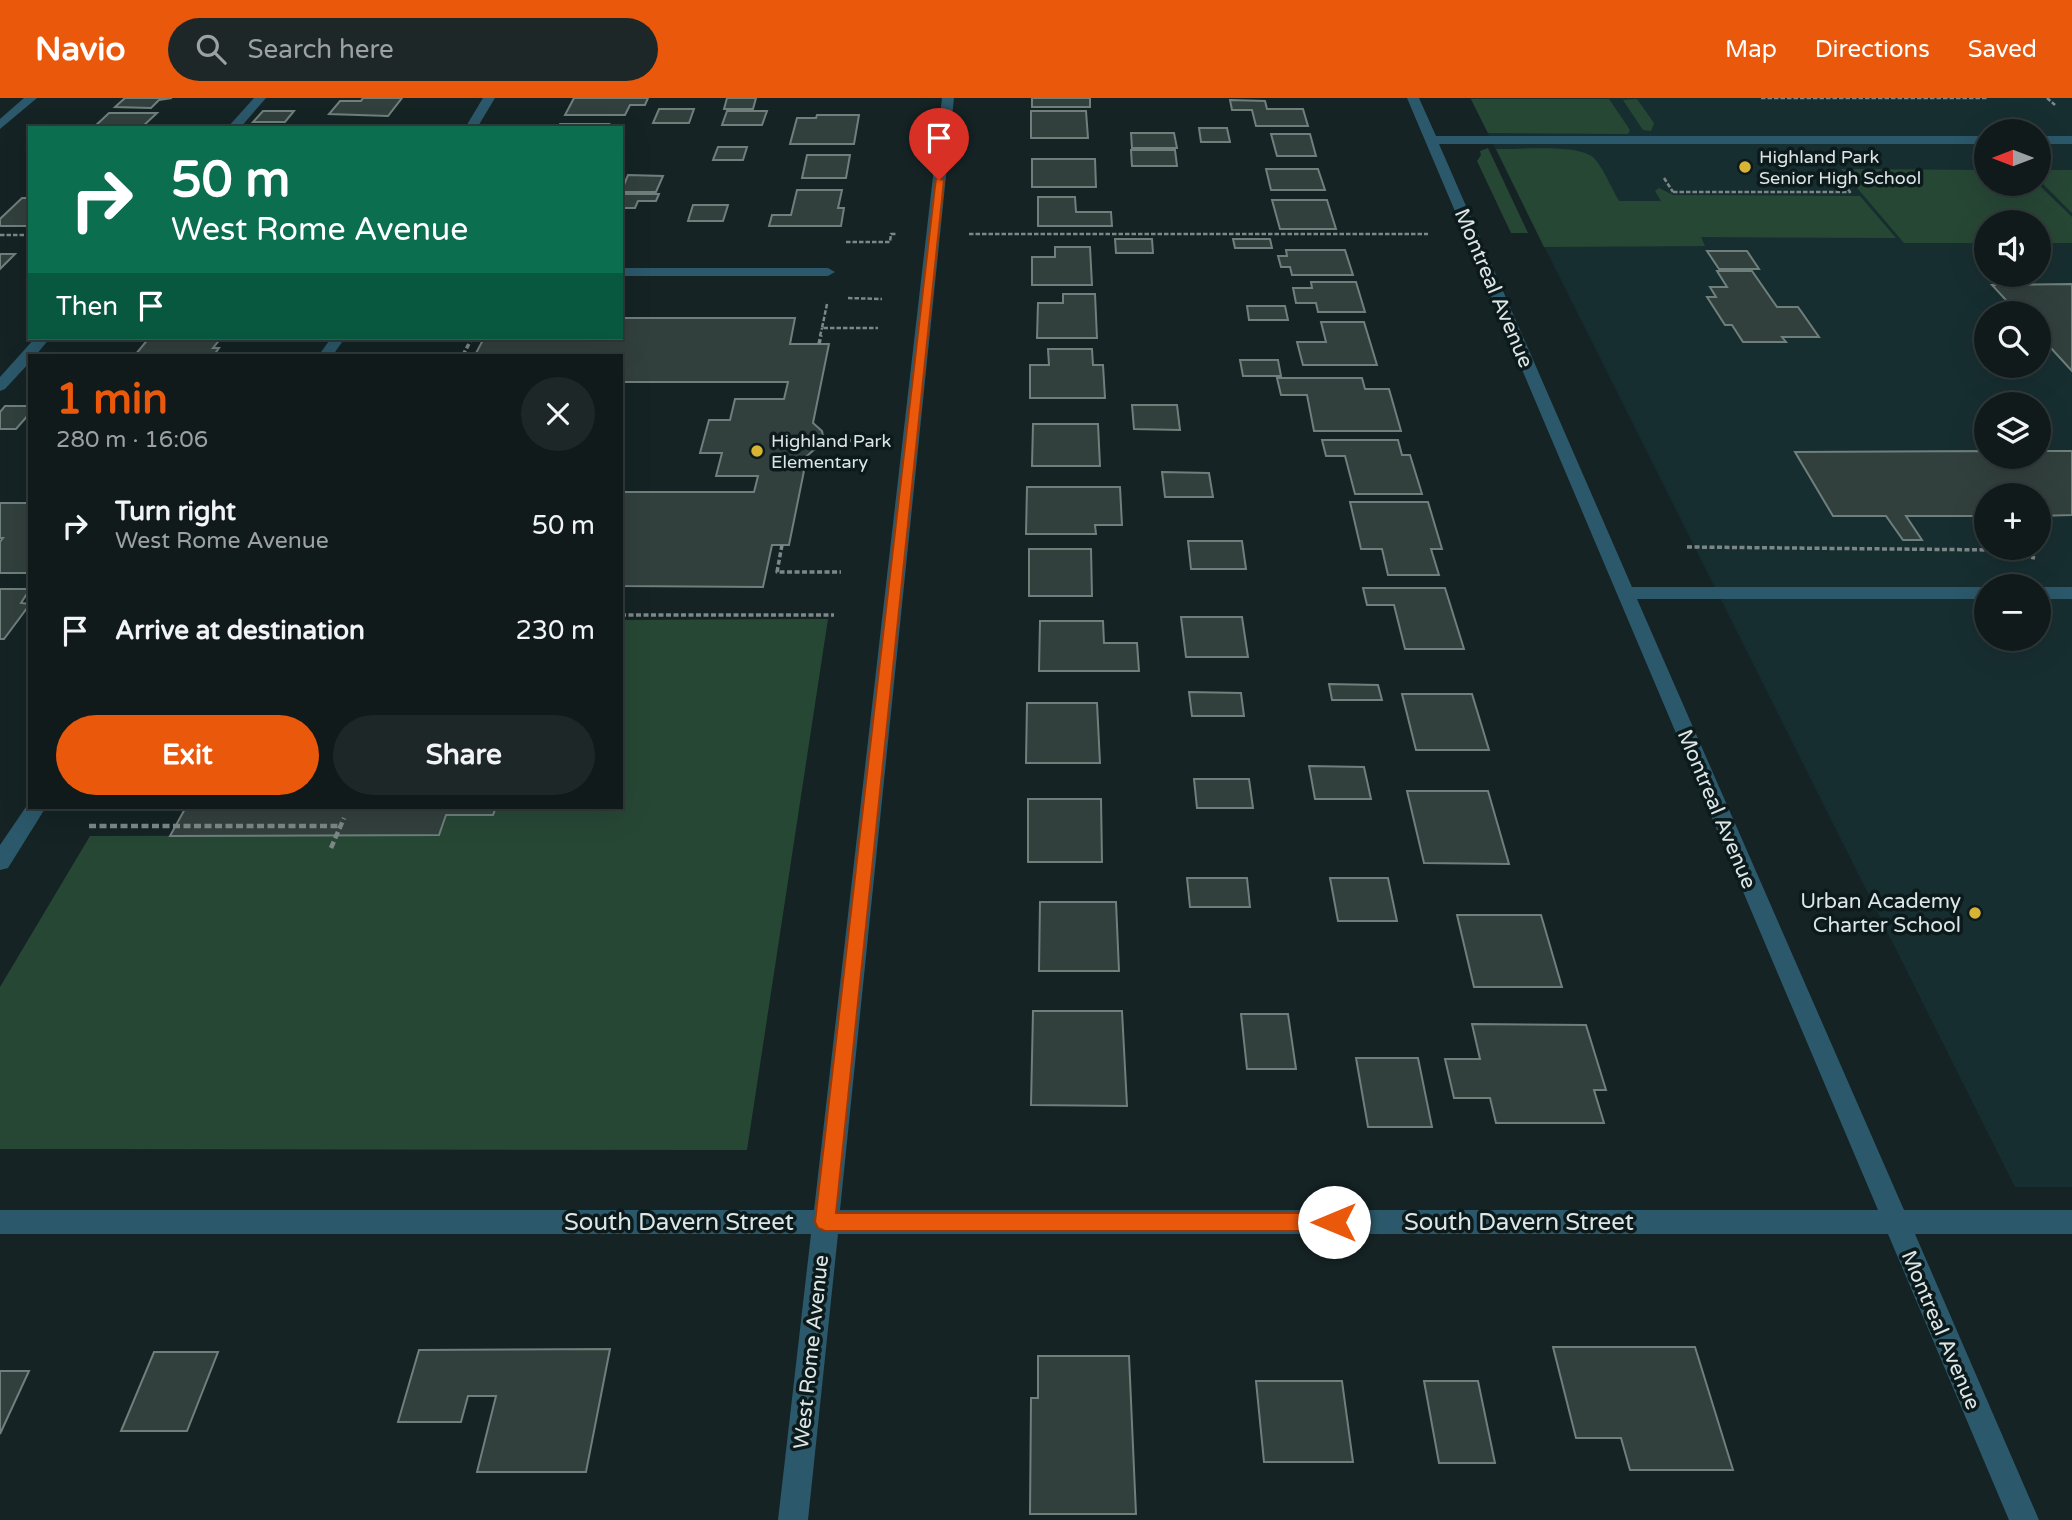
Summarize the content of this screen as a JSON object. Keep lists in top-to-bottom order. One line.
{"streets":{"street":["Montreal Avenue","South Davern Street","West Rome Avenue"]},"crossings":[["Montreal Avenue","South Davern Street"],["South Davern Street","West Rome Avenue"]],"places":["Highland Park Senior High School","Highland Park Elementary","Urban Academy Charter School"],"north":"left","page":{"header":"Navio","search":"Search here","nav":["Map","Directions","Saved"],"map_buttons":["+","−"],"turn":["50 m","West Rome Avenue"],"then":"Then","heading":["1 min","280 m · 16:06"],"list":[{"name":"Turn right","note":"West Rome Avenue","value":"50 m"},{"name":"Arrive at destination","value":"230 m"}],"buttons":["Exit","Share"]}}
